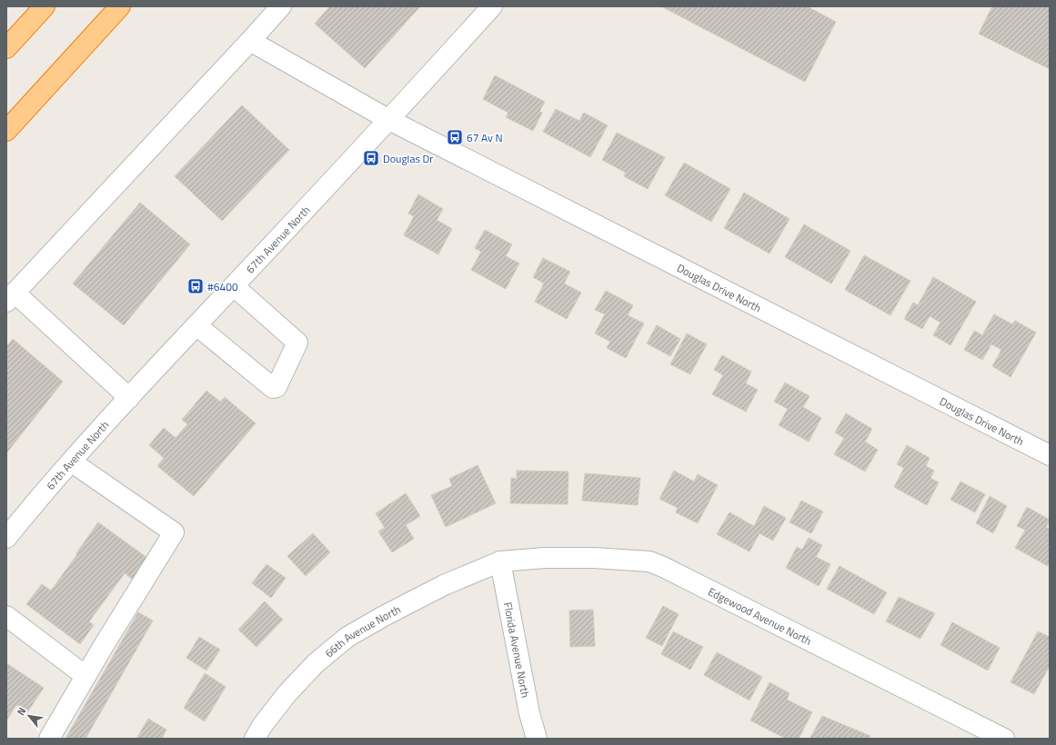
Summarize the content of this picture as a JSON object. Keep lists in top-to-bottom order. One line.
{"streets":{"street":["67th Avenue North","Douglas Drive North","Edgewood Avenue North","66th Avenue North","Florida Avenue North"]},"crossings":[["67th Avenue North","Douglas Drive North"],["Edgewood Avenue North","66th Avenue North"],["Edgewood Avenue North","Florida Avenue North"],["66th Avenue North","Florida Avenue North"]],"places":{"bus stop":["67 Av N","Douglas Dr","#6400"]},"north":"top left"}
